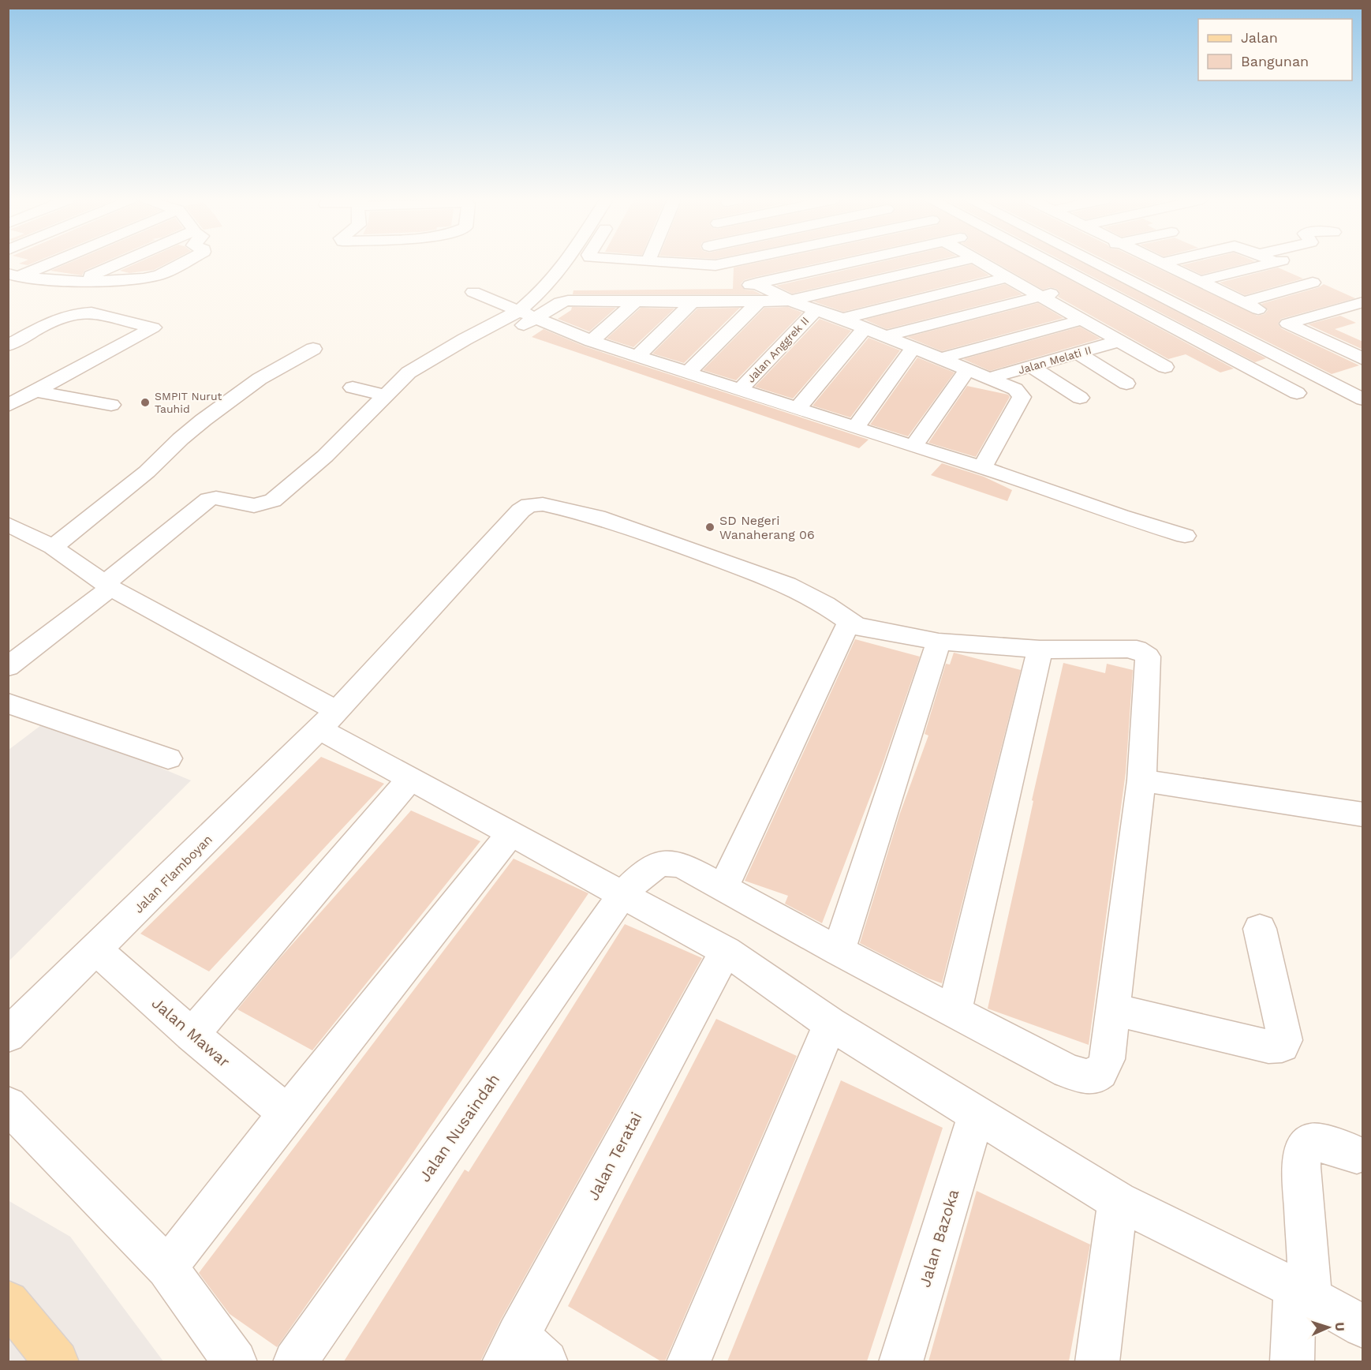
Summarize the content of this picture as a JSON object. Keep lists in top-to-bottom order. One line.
{"streets":{"street":["Jalan Anggrek II","Jalan Melati II","Jalan Flamboyan","Jalan Mawar","Jalan Nusaindah","Jalan Teratai","Jalan Bazoka"]},"crossings":[["Jalan Flamboyan","Jalan Mawar"]],"places":["SMPIT Nurut Tauhid","SD Negeri Wanaherang 06"],"legend":["Jalan","Bangunan"],"north":"right"}
